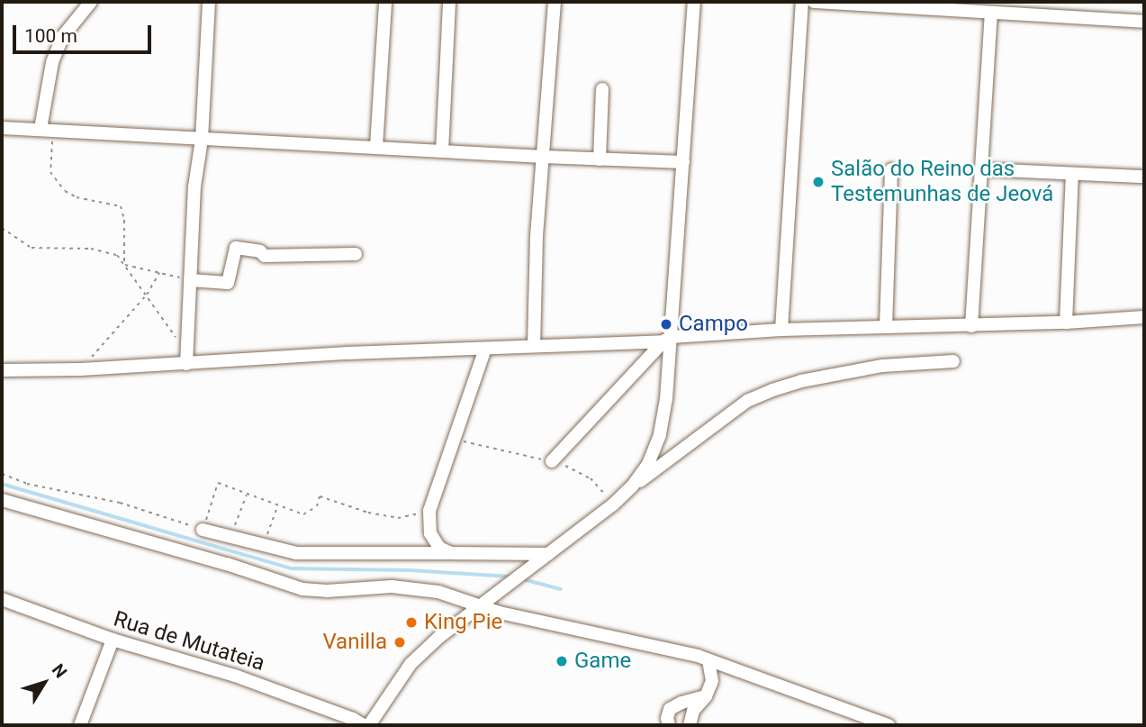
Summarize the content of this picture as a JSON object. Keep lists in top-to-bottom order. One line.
{"streets":{"street":["Rua de Mutateia"]},"places":["Salão do Reino das Testemunhas de Jeová","Campo","King Pie","Vanilla","Game"],"scale_bar":"100 m","north":"top right"}
